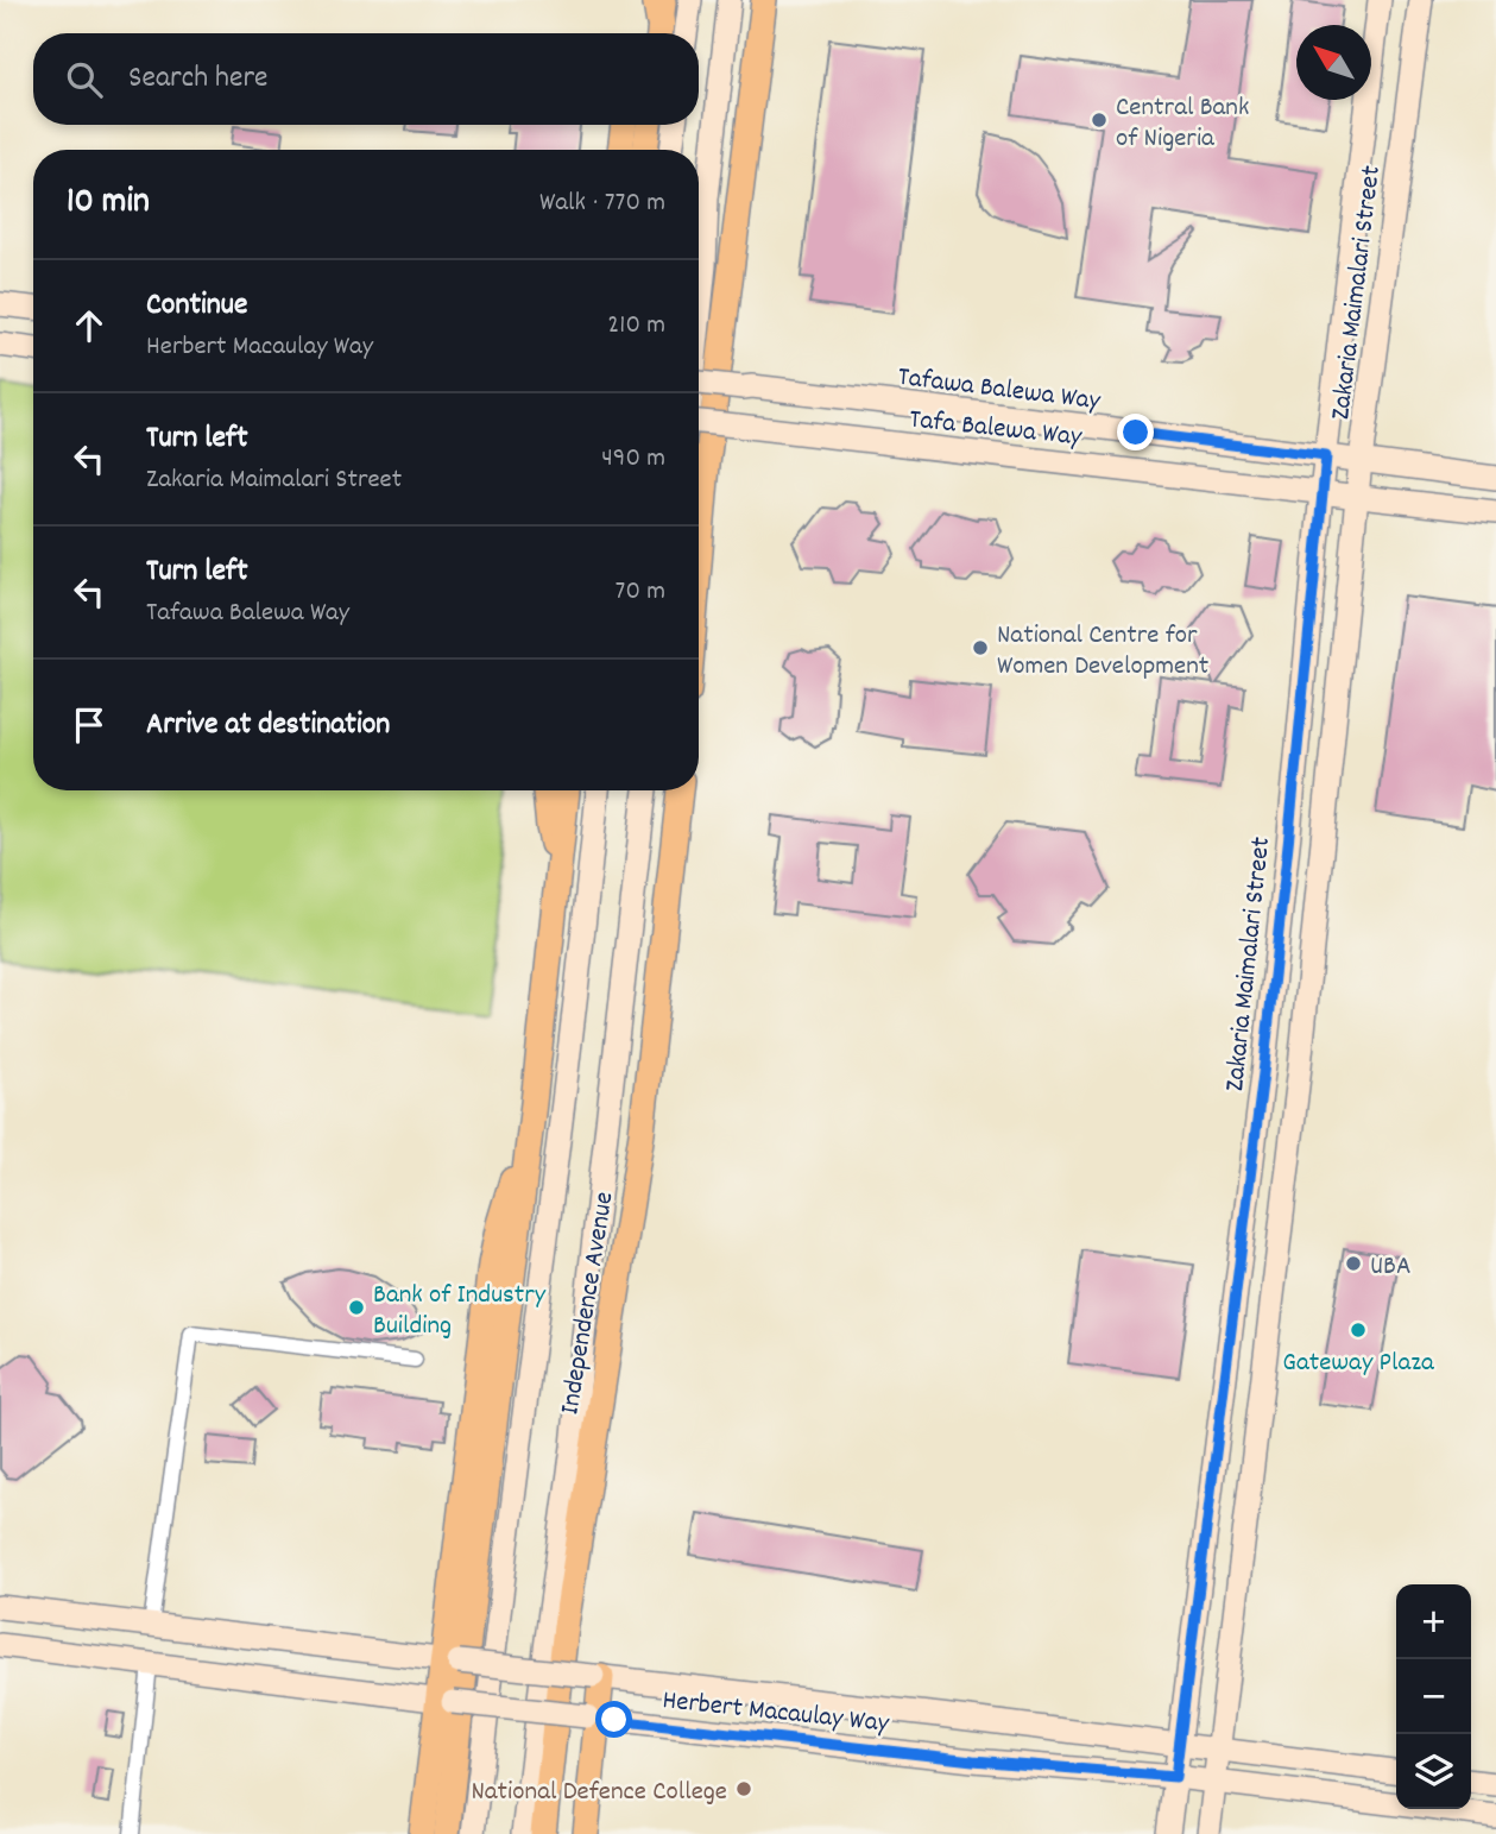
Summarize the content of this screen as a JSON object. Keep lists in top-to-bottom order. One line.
{"streets":{"main road":["Zakaria Maimalari Street","Tafawa Balewa Way","Tafa Balewa Way","Independence Avenue","Herbert Macaulay Way"]},"crossings":[["Zakaria Maimalari Street","Tafawa Balewa Way"],["Zakaria Maimalari Street","Tafa Balewa Way"],["Zakaria Maimalari Street","Herbert Macaulay Way"]],"places":["Central Bank of Nigeria","National Centre for Women Development","UBA","Bank of Industry Building","Gateway Plaza","National Defence College"],"north":"top left","page":{"search":"Search here","heading":["10 min","Walk · 770 m"],"list":[["Continue","Herbert Macaulay Way","210 m"],["Turn left","Zakaria Maimalari Street","490 m"],["Turn left","Tafawa Balewa Way","70 m"],"Arrive at destination"],"map_buttons":["+","−"]}}
